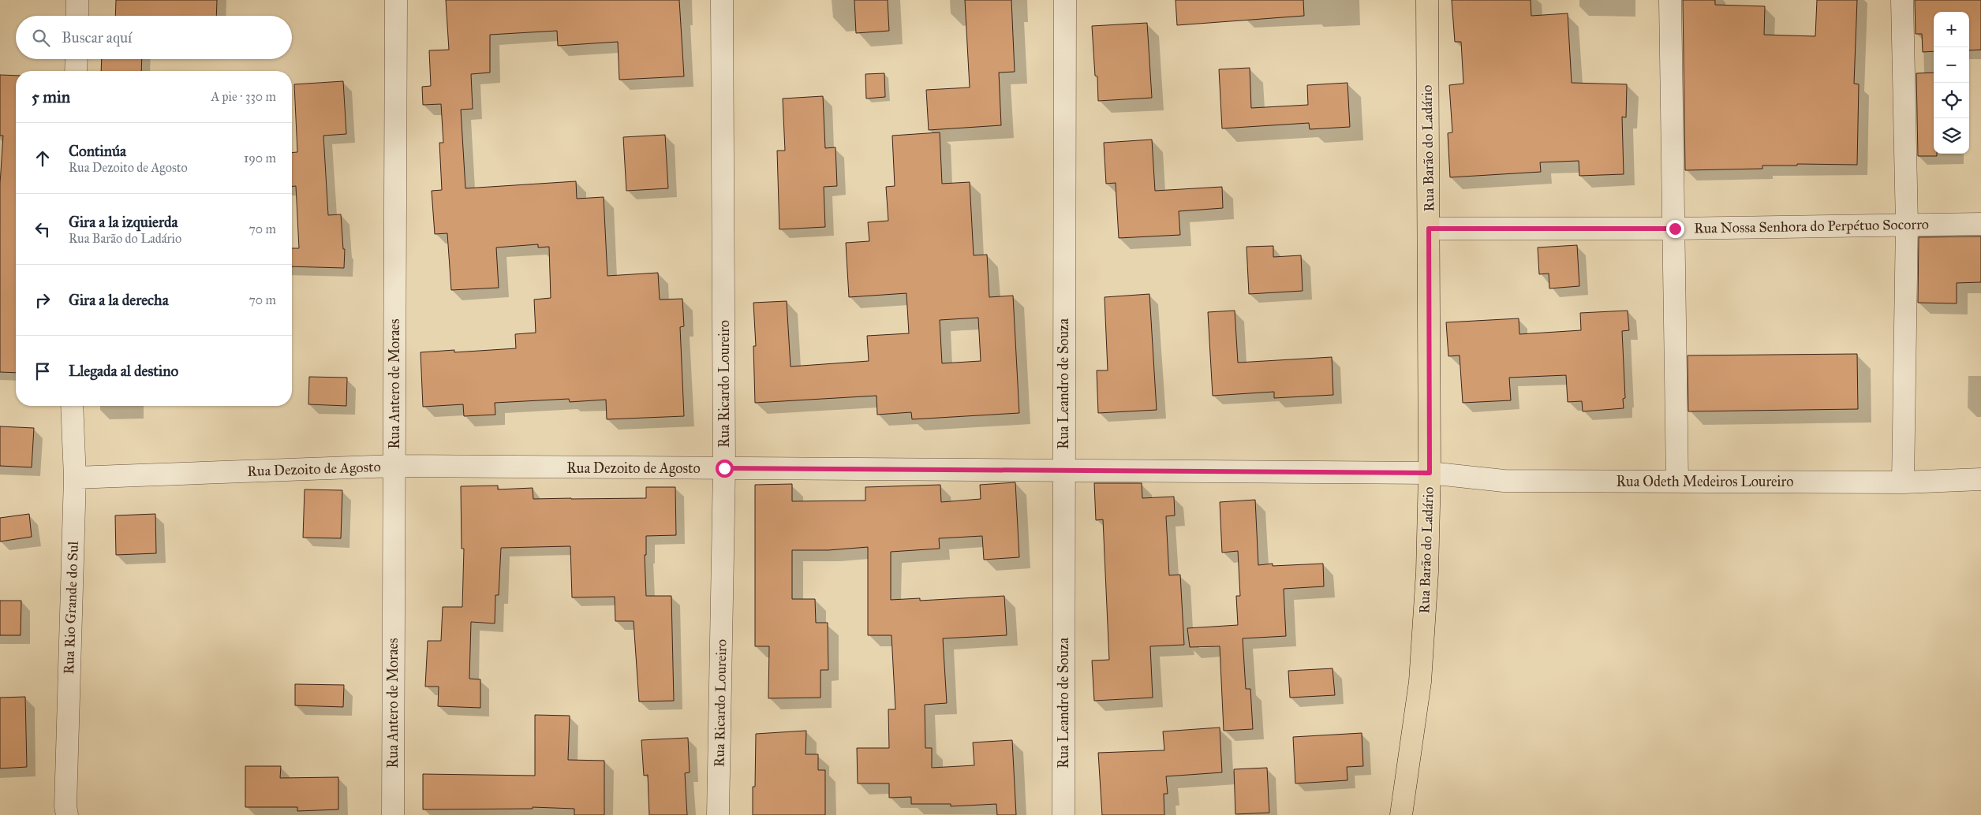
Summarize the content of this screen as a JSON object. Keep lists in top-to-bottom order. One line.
{"streets":{"main road":["Rua Barão do Ladário"],"street":["Rua Nossa Senhora do Perpétuo Socorro","Rua Antero de Moraes","Rua Ricardo Loureiro","Rua Leandro de Souza","Rua Dezoito de Agosto","Rua Odeth Medeiros Loureiro","Rua Rio Grande do Sul"]},"crossings":[["Rua Barão do Ladário","Rua Nossa Senhora do Perpétuo Socorro"],["Rua Barão do Ladário","Rua Dezoito de Agosto"],["Rua Barão do Ladário","Rua Odeth Medeiros Loureiro"],["Rua Antero de Moraes","Rua Dezoito de Agosto"],["Rua Ricardo Loureiro","Rua Dezoito de Agosto"],["Rua Leandro de Souza","Rua Dezoito de Agosto"],["Rua Dezoito de Agosto","Rua Odeth Medeiros Loureiro"],["Rua Dezoito de Agosto","Rua Rio Grande do Sul"]],"page":{"map_buttons":["+","−"],"search":"Buscar aquí","heading":["5 min","A pie · 330 m"],"list":[["Continúa","Rua Dezoito de Agosto","190 m"],["Gira a la izquierda","Rua Barão do Ladário","70 m"],["Gira a la derecha","70 m"],"Llegada al destino"]}}
